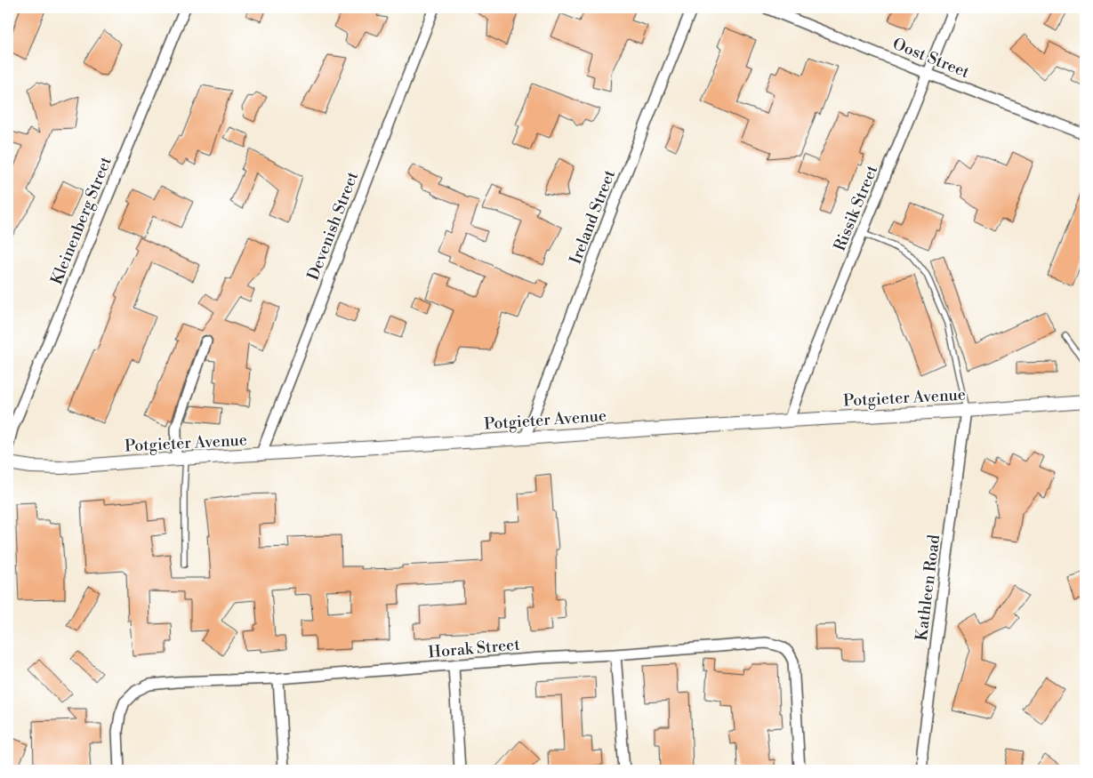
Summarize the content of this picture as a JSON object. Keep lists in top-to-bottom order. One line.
{"streets":{"street":["Oost Street","Rissik Street","Ireland Street","Kleinenberg Street","Devenish Street","Potgieter Avenue","Kathleen Road","Horak Street"]},"crossings":[["Oost Street","Rissik Street"],["Rissik Street","Potgieter Avenue"],["Ireland Street","Potgieter Avenue"],["Devenish Street","Potgieter Avenue"],["Potgieter Avenue","Kathleen Road"]]}
